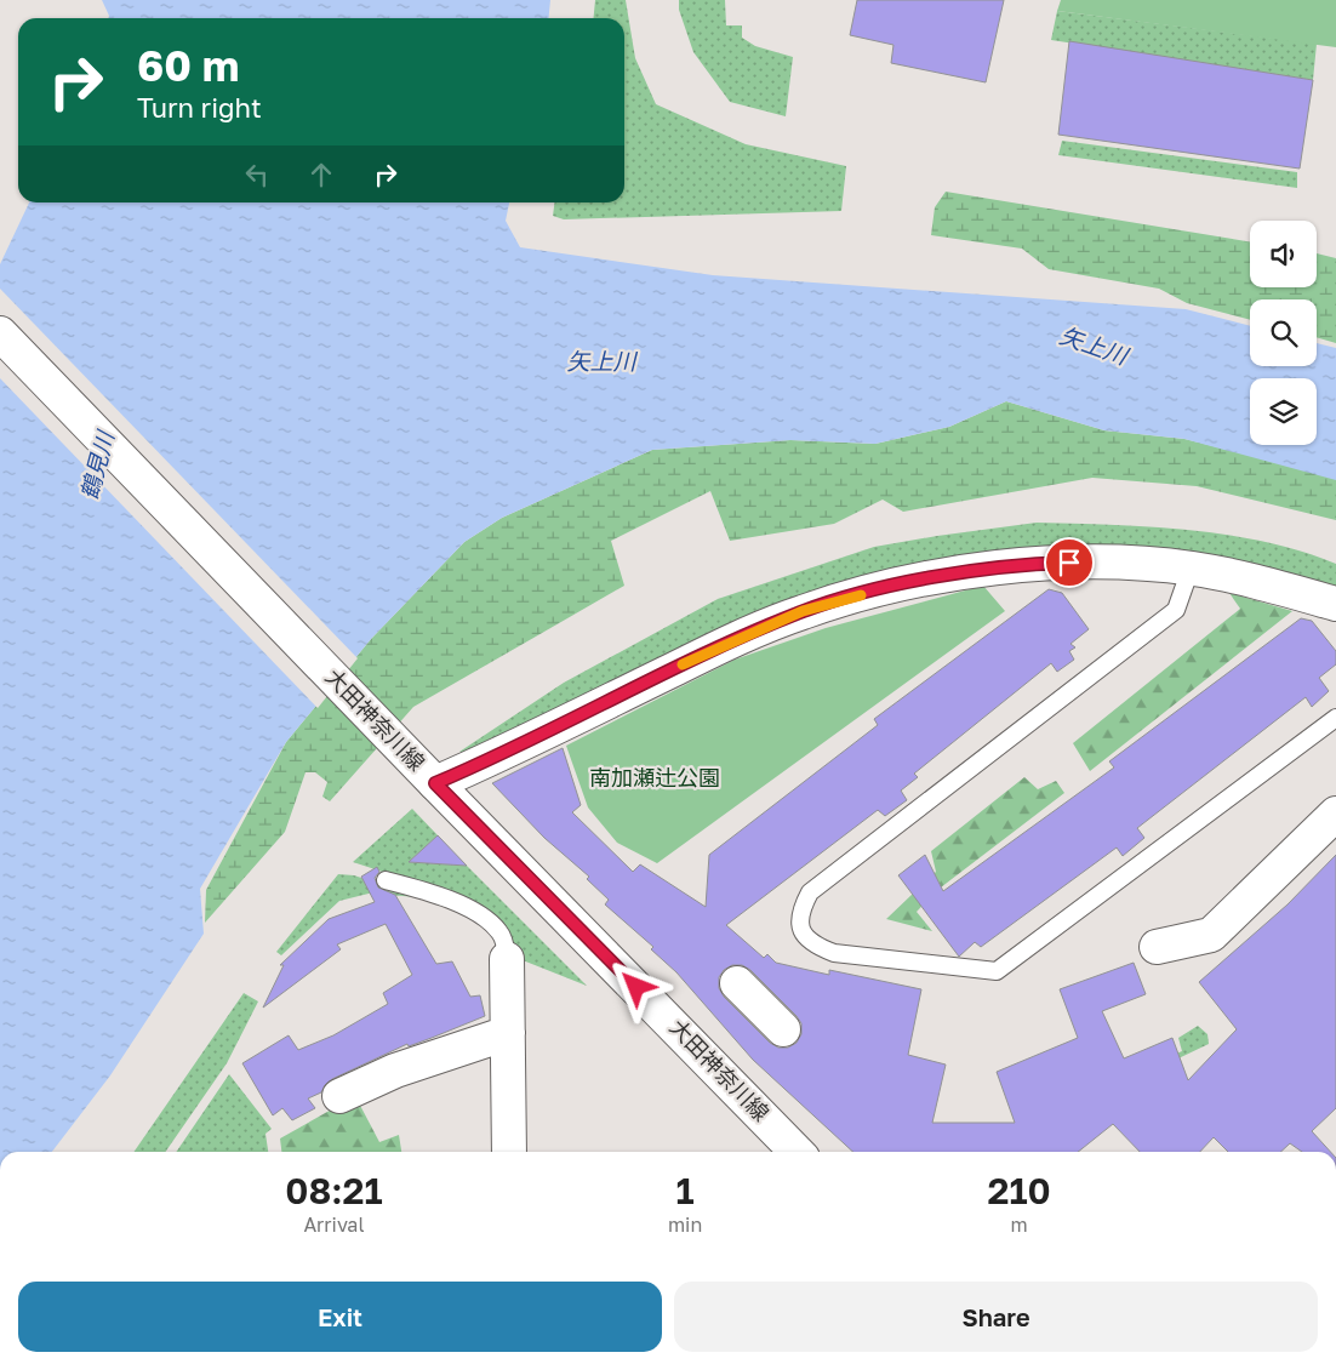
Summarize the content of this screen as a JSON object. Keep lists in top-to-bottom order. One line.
{"streets":{"street":["大田神奈川線"]},"water":["矢上川","鶴見川"],"parks":["南加瀬辻公園"],"page":{"turn":["60 m","Turn right"],"eta":["08:21","Arrival","1","min","210","m"],"buttons":["Exit","Share"]}}
